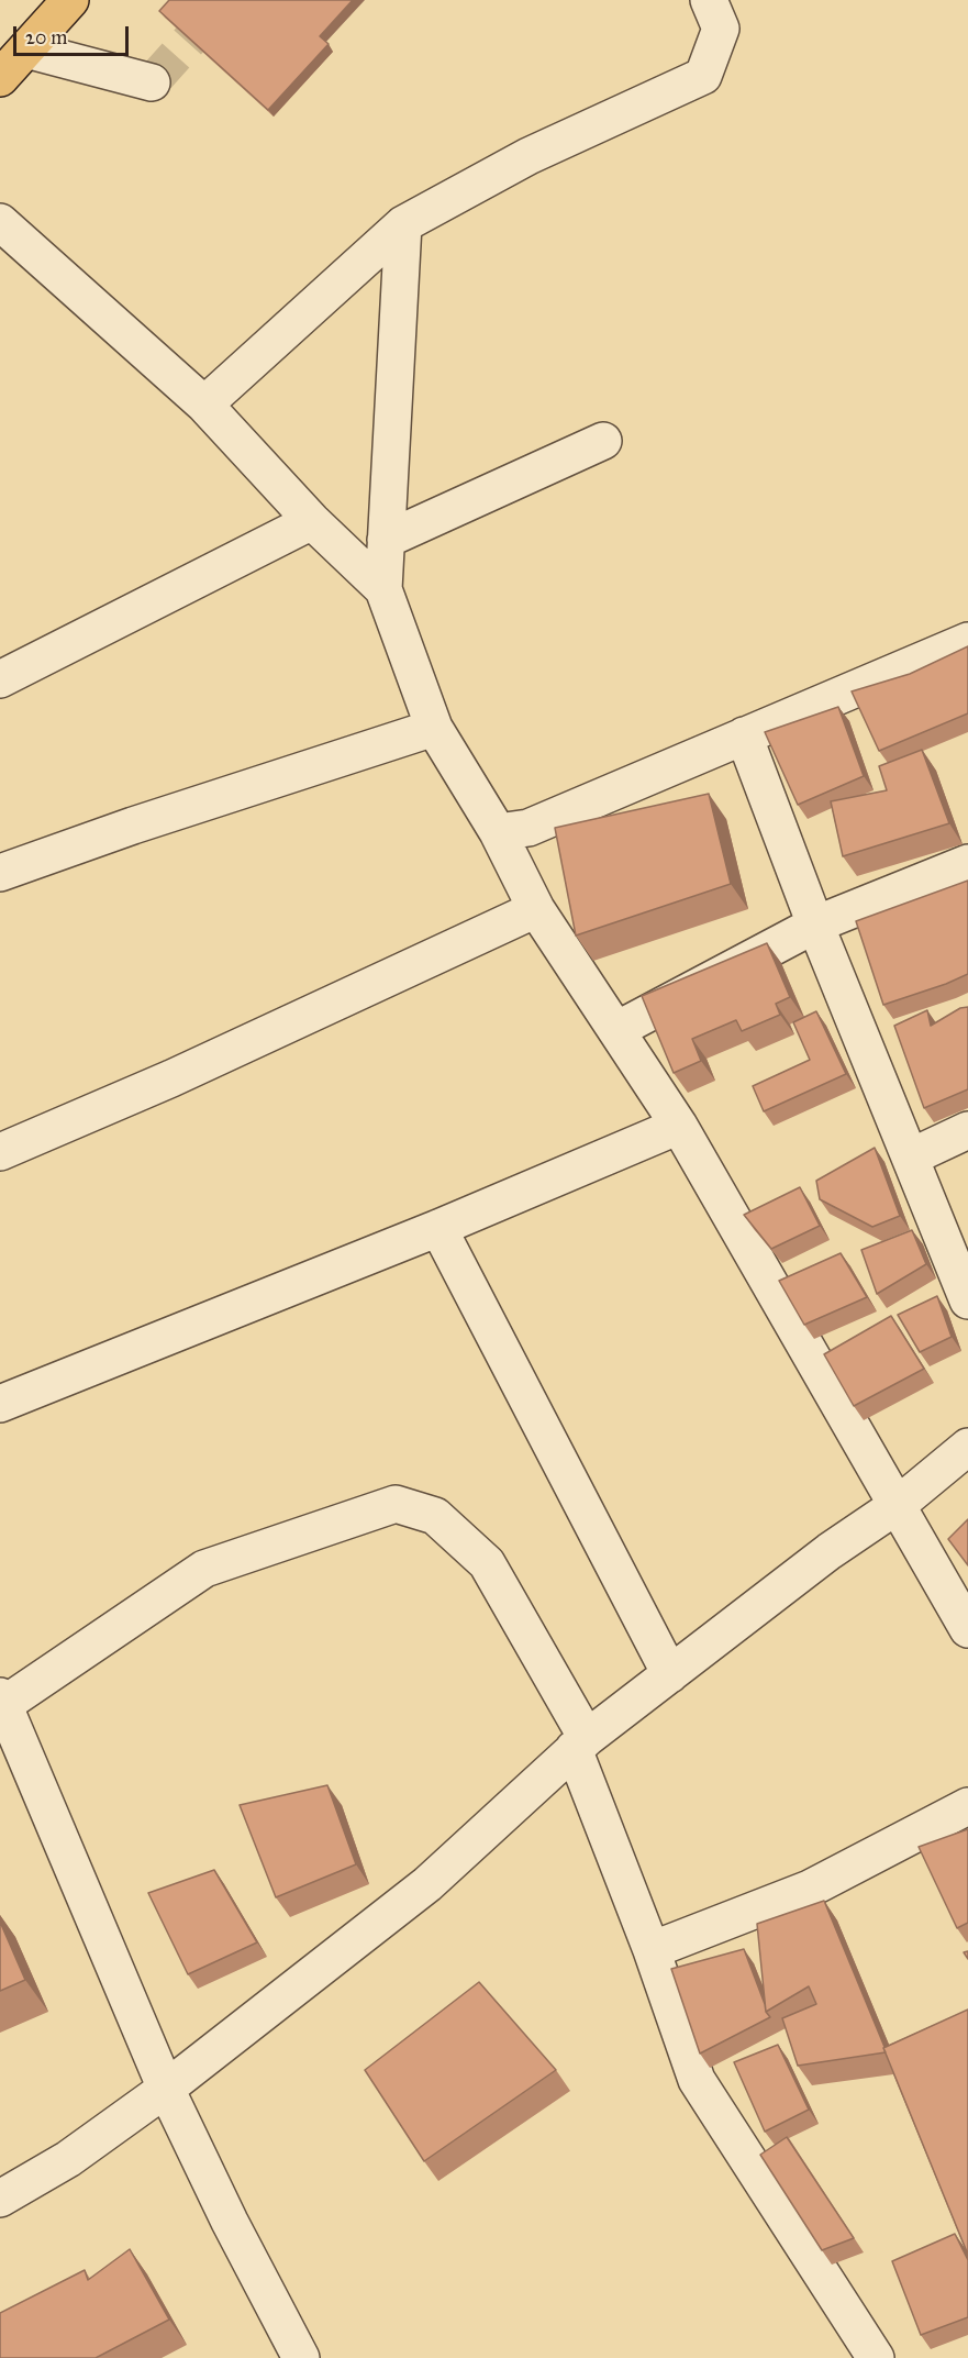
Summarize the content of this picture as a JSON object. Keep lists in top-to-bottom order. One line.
{"scale_bar":"20 m"}
